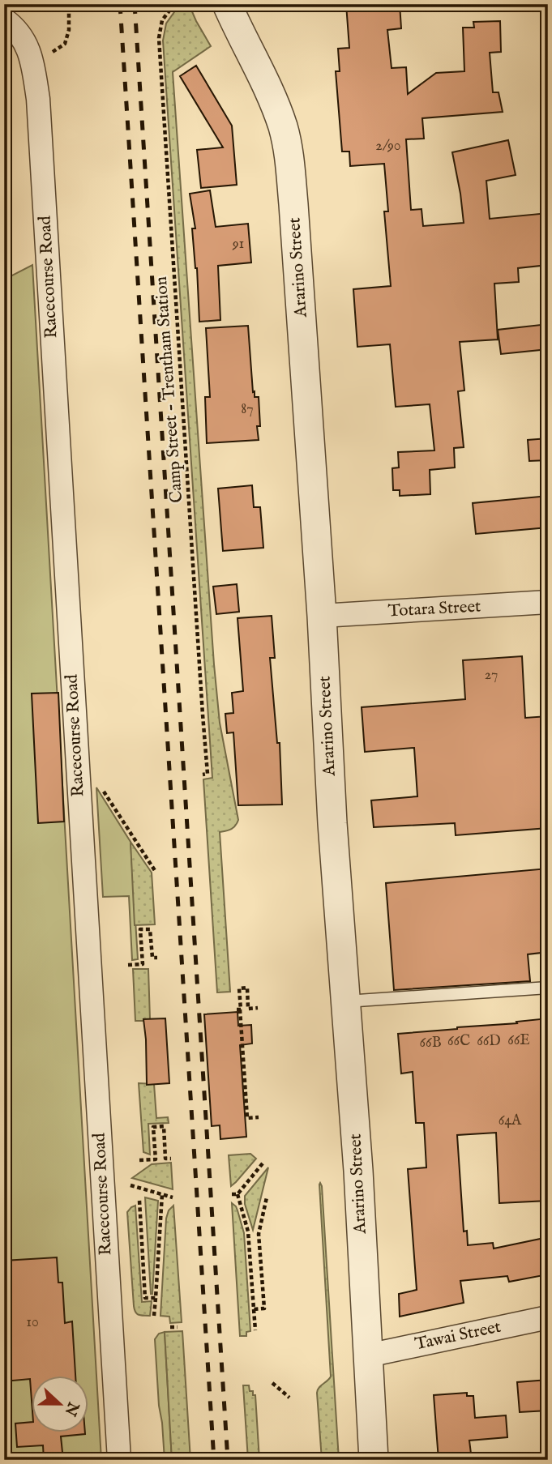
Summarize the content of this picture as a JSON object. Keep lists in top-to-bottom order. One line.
{"streets":{"street":["Ararino Street","Racecourse Road","Totara Street","Tawai Street"],"path":["Camp Street - Trentham Station"]},"crossings":[["Ararino Street","Totara Street"],["Ararino Street","Tawai Street"]],"house_numbers":["2/90","91","87","27","66E","66C","66D","66B","64A","10"],"north":"right"}
